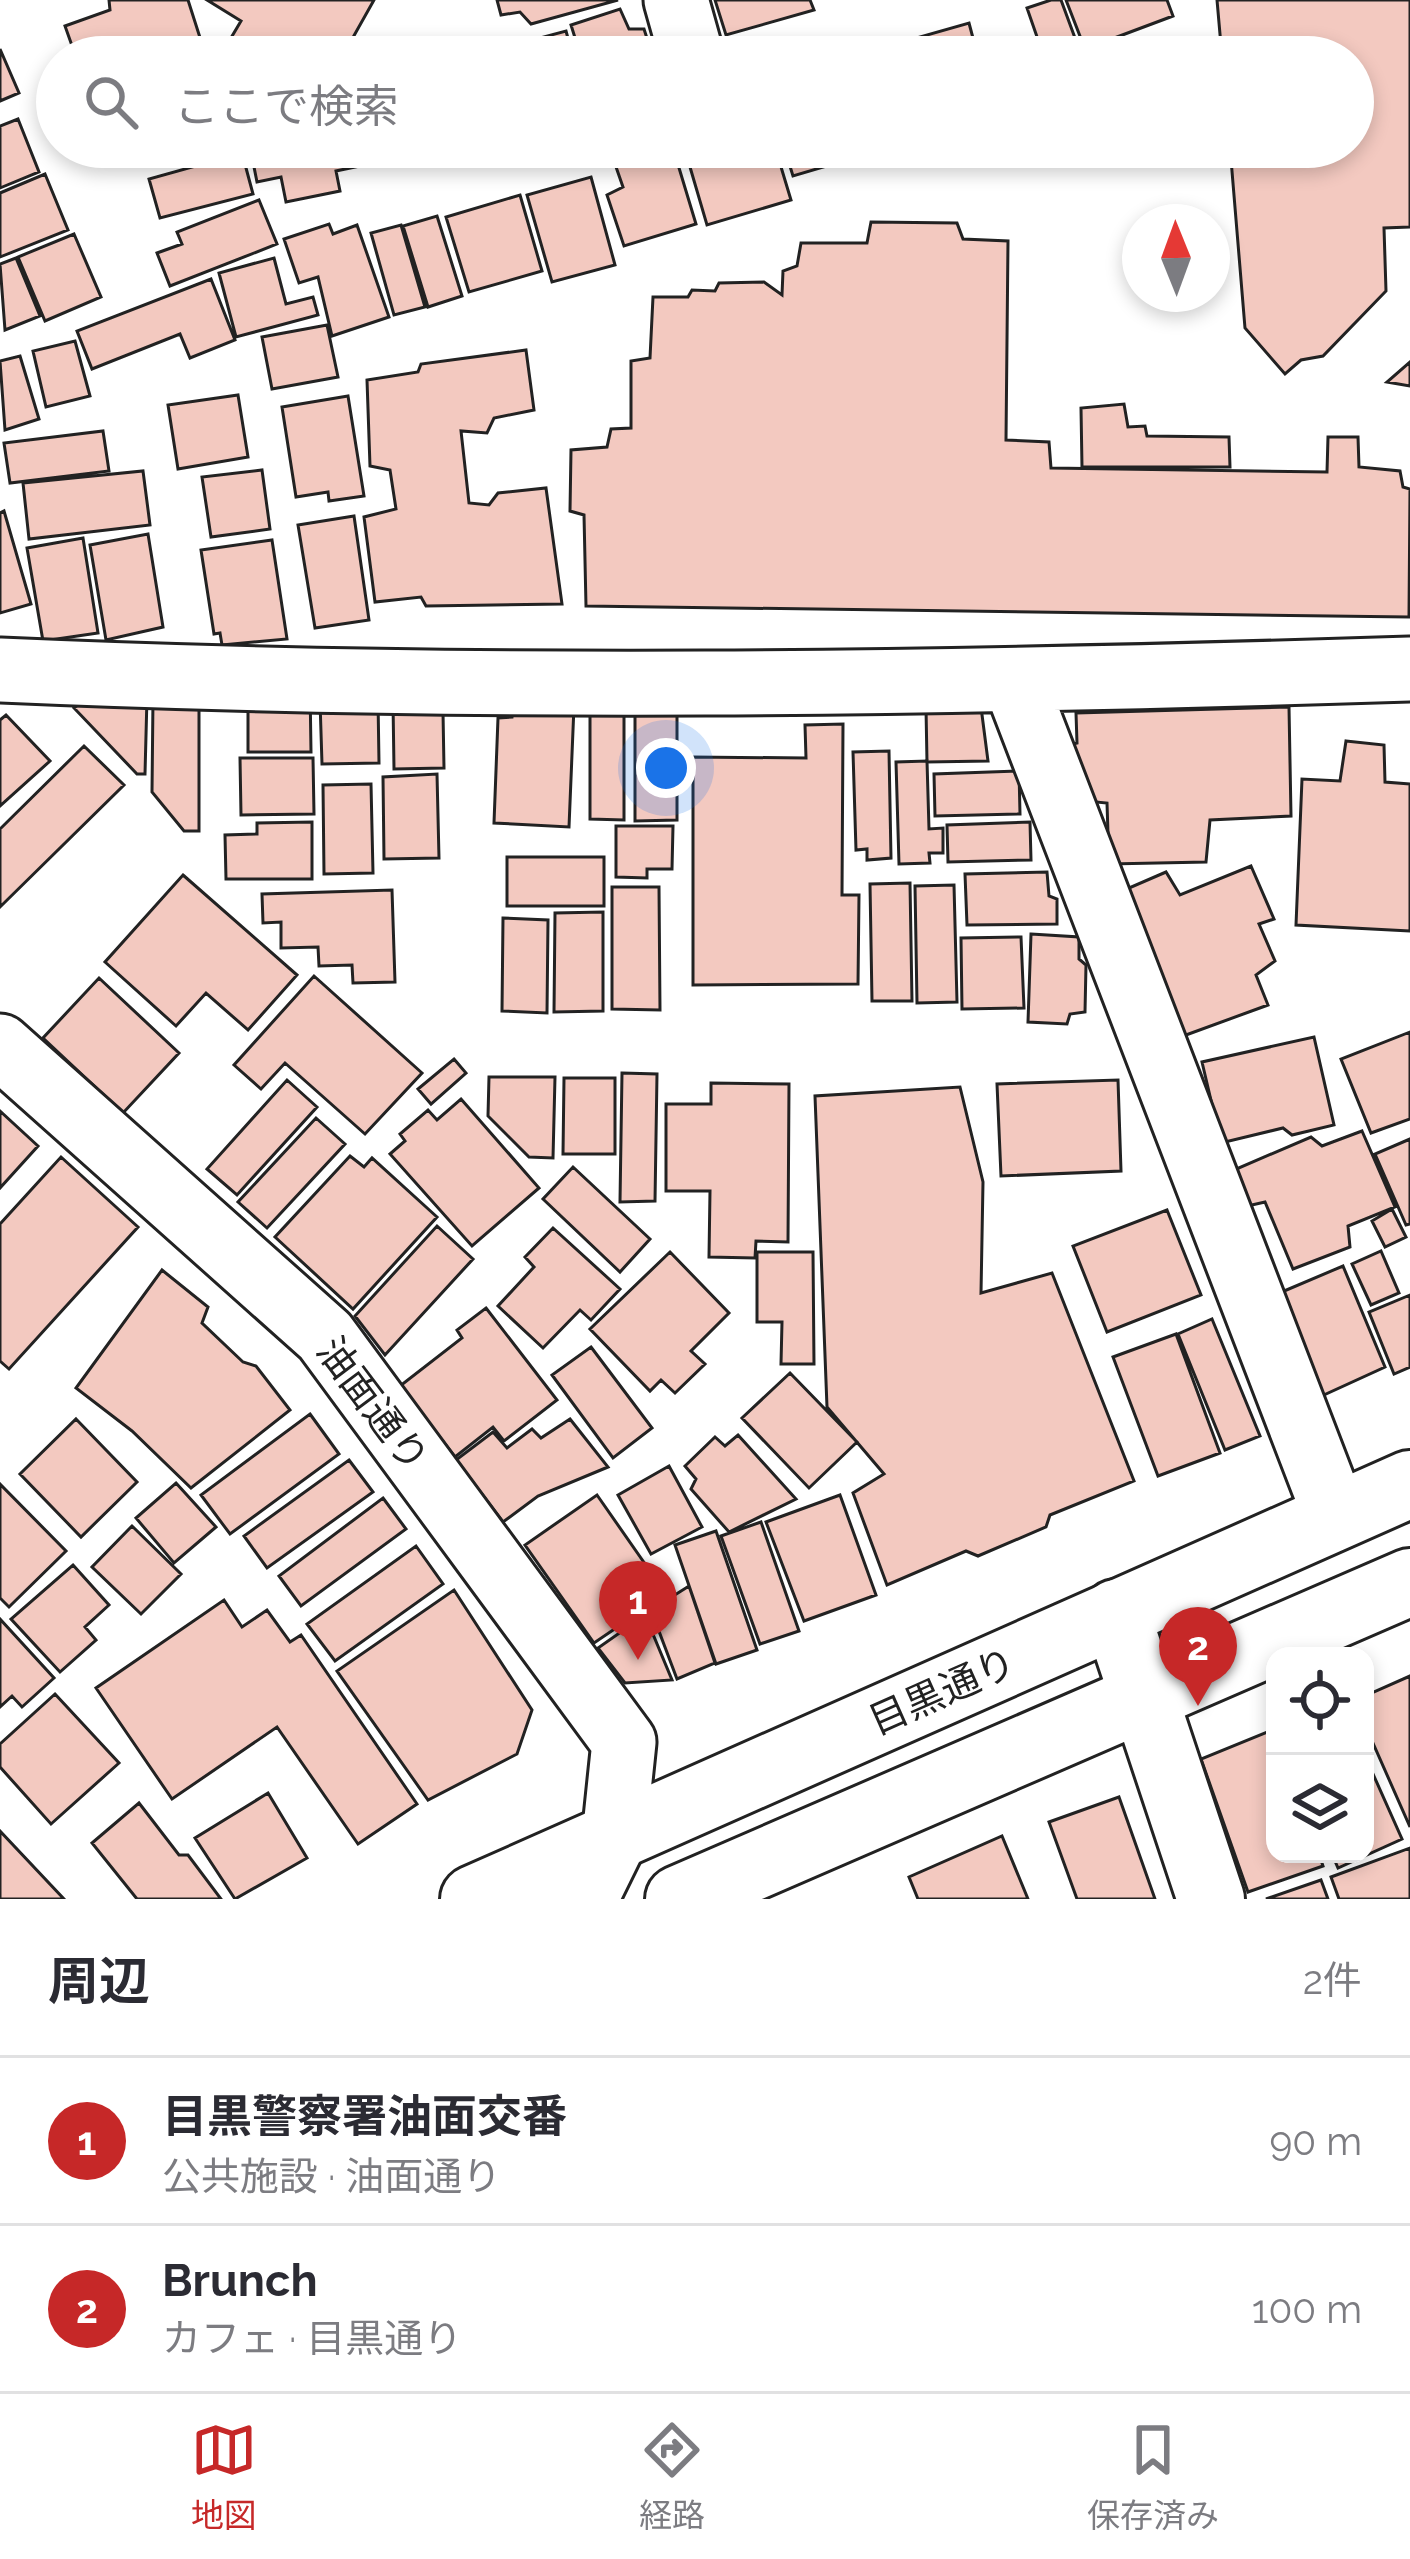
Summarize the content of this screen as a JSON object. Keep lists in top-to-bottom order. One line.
{"streets":{"main road":["目黒通り"],"street":["油面通り"]},"crossings":[["油面通り","目黒通り"]],"north":"top","page":{"search":"ここで検索","pins":["1","2"],"heading":["周辺","2件"],"list":[{"mark":"1","name":"目黒警察署油面交番","note":"公共施設 · 油面通り","value":"90 m"},{"mark":"2","name":"Brunch","note":"カフェ · 目黒通り","value":"100 m"}],"nav":["地図","経路","保存済み"]}}
